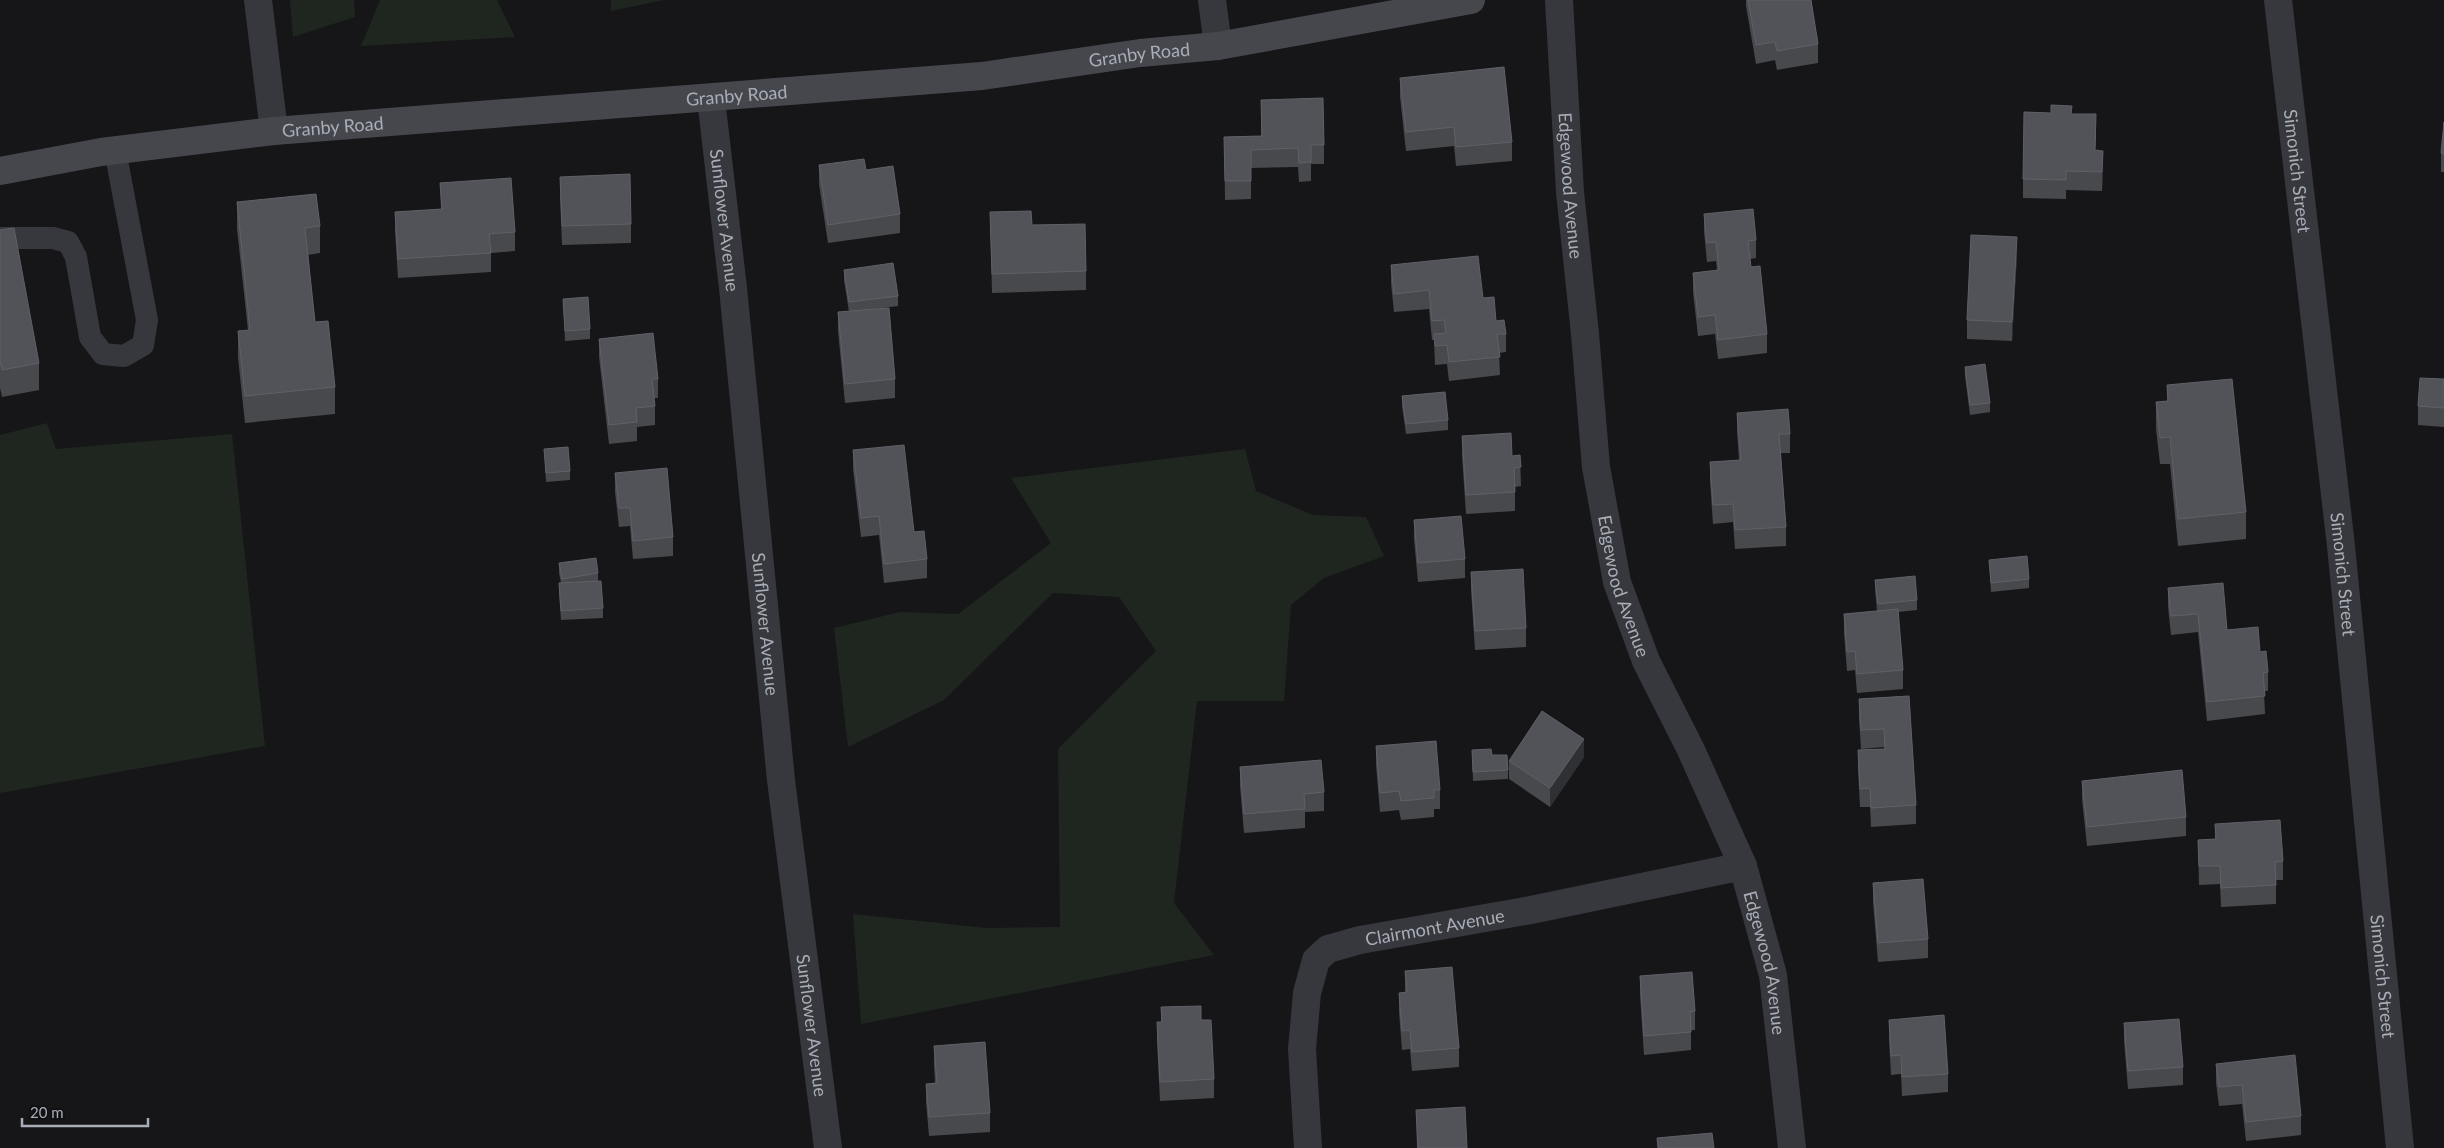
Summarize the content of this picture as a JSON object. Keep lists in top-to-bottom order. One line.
{"streets":{"main road":["Granby Road"],"street":["Simonich Street","Edgewood Avenue","Sunflower Avenue","Clairmont Avenue"]},"crossings":[["Granby Road","Sunflower Avenue"],["Edgewood Avenue","Clairmont Avenue"]],"scale_bar":"20 m"}
